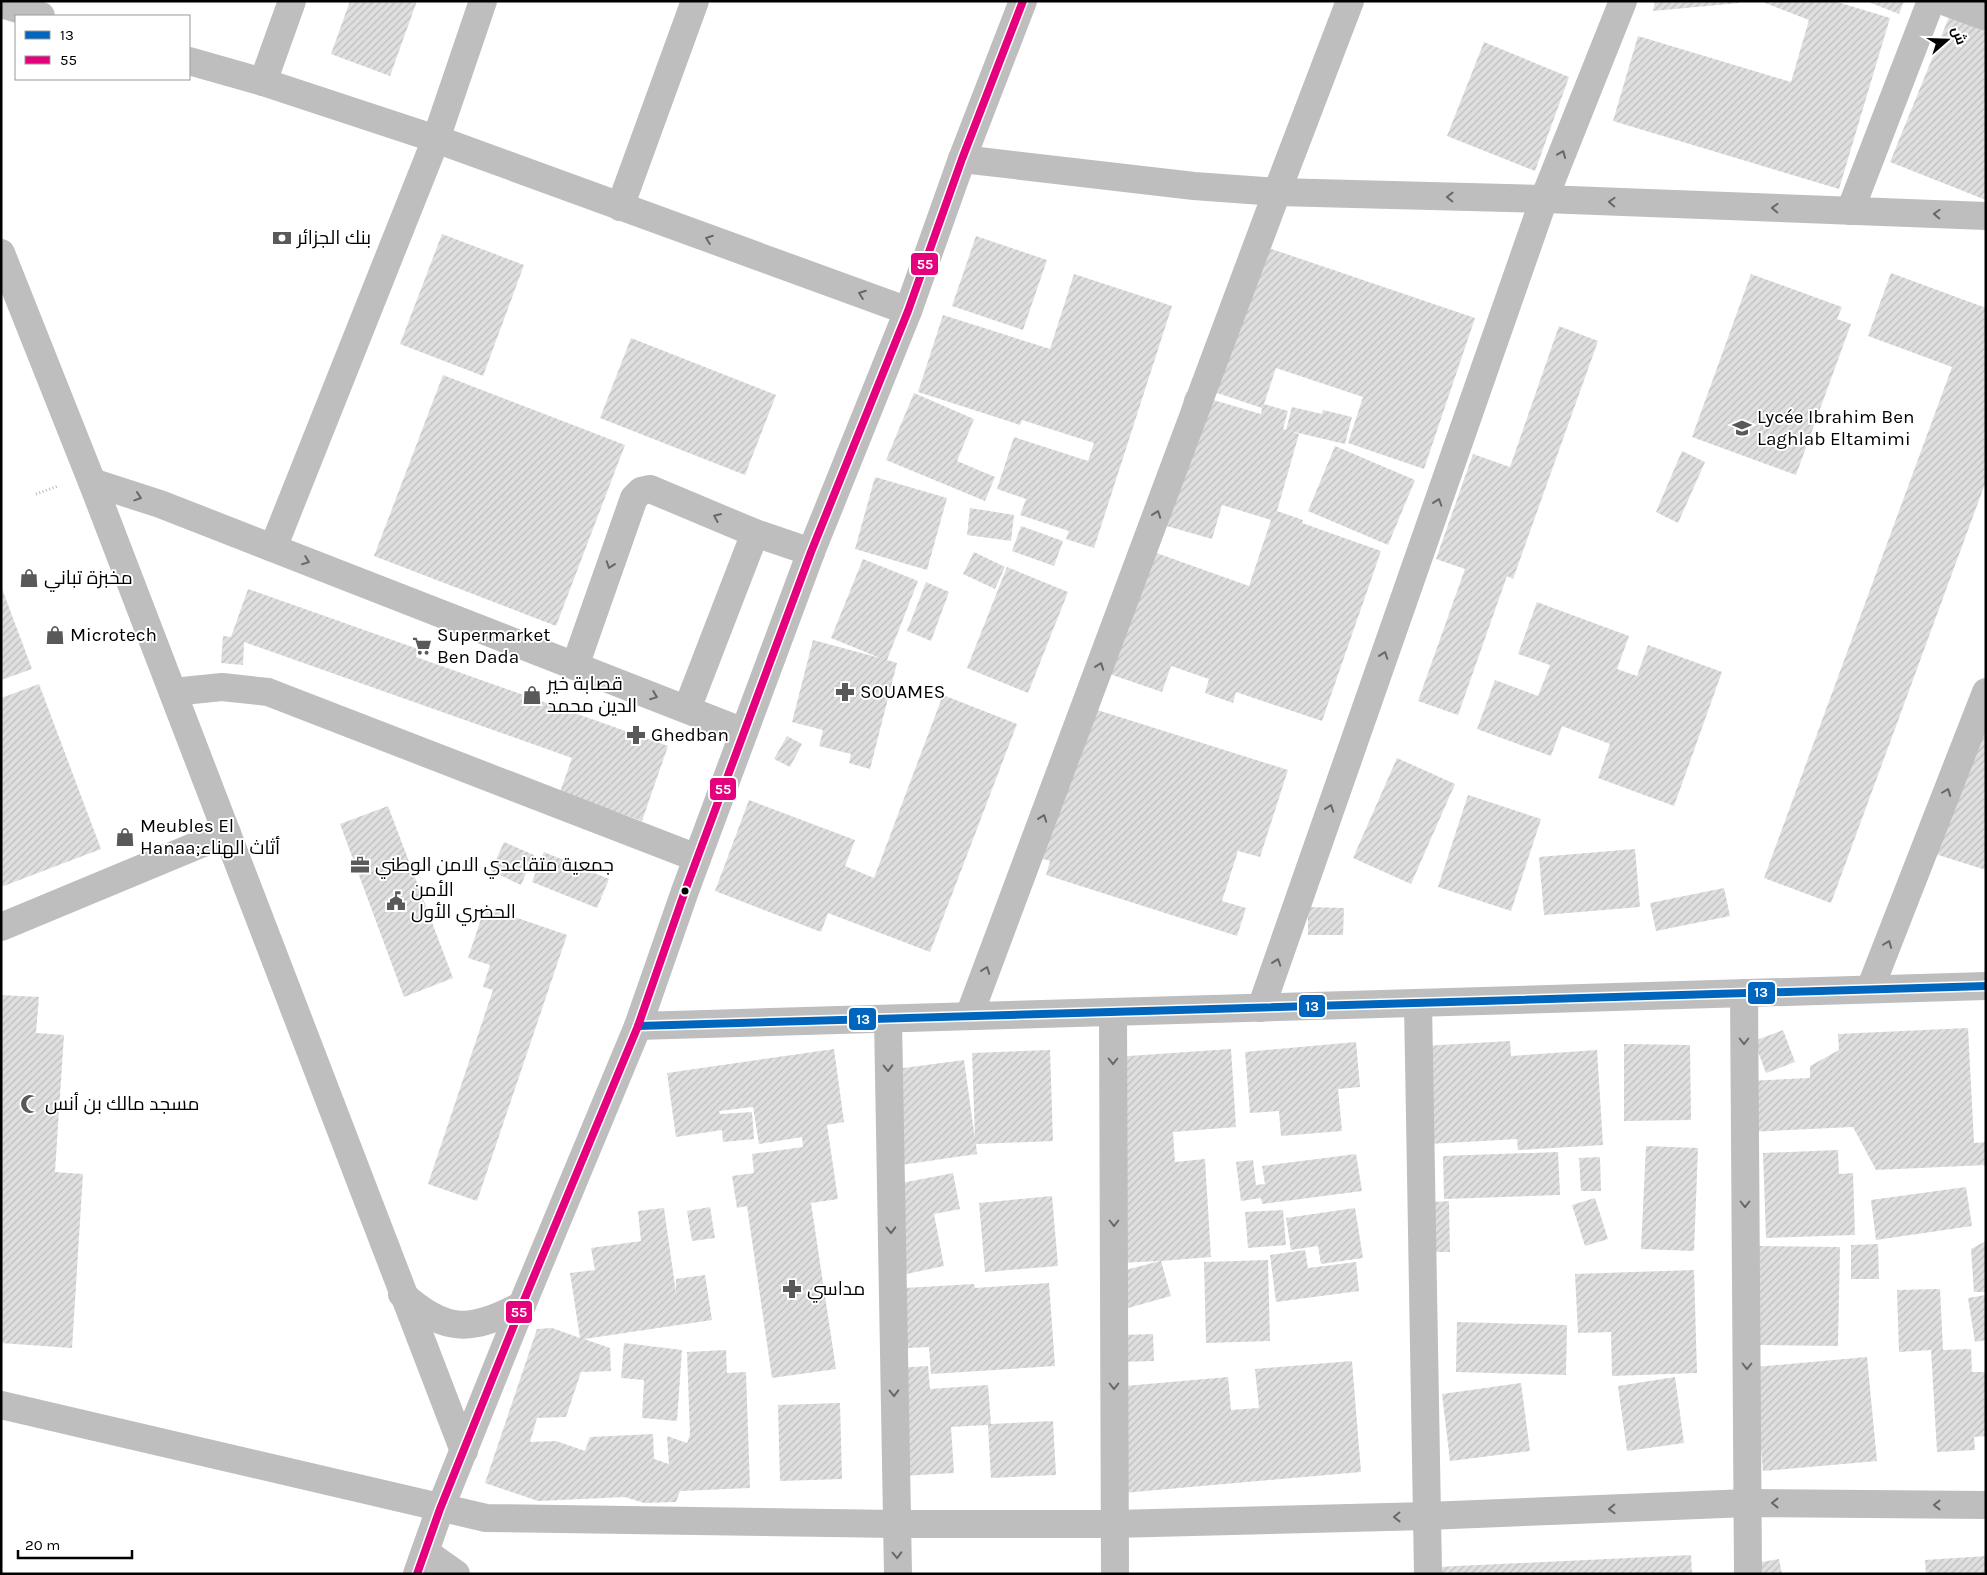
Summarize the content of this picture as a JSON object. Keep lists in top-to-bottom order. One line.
{"places":{"bank":["بنك الجزائر"],"school or university":["Lycée Ibrahim Ben Laghlab Eltamimi"],"shop":["مخبزة تباني","Microtech","قصابة خير الدين محمد","Meubles El Hanaa;أثاث الهناء"],"supermarket":["Supermarket Ben Dada"],"pharmacy":["SOUAMES","Ghedban","مداسي"],"office":["جمعية متقاعدي الامن الوطني"],"public building":["الأمن الحضري الأول"],"mosque":["مسجد مالك بن أنس"]},"lines":["transit line 55","transit line 13"],"legend":["13","55"],"scale_bar":"20 m","north":"right"}
